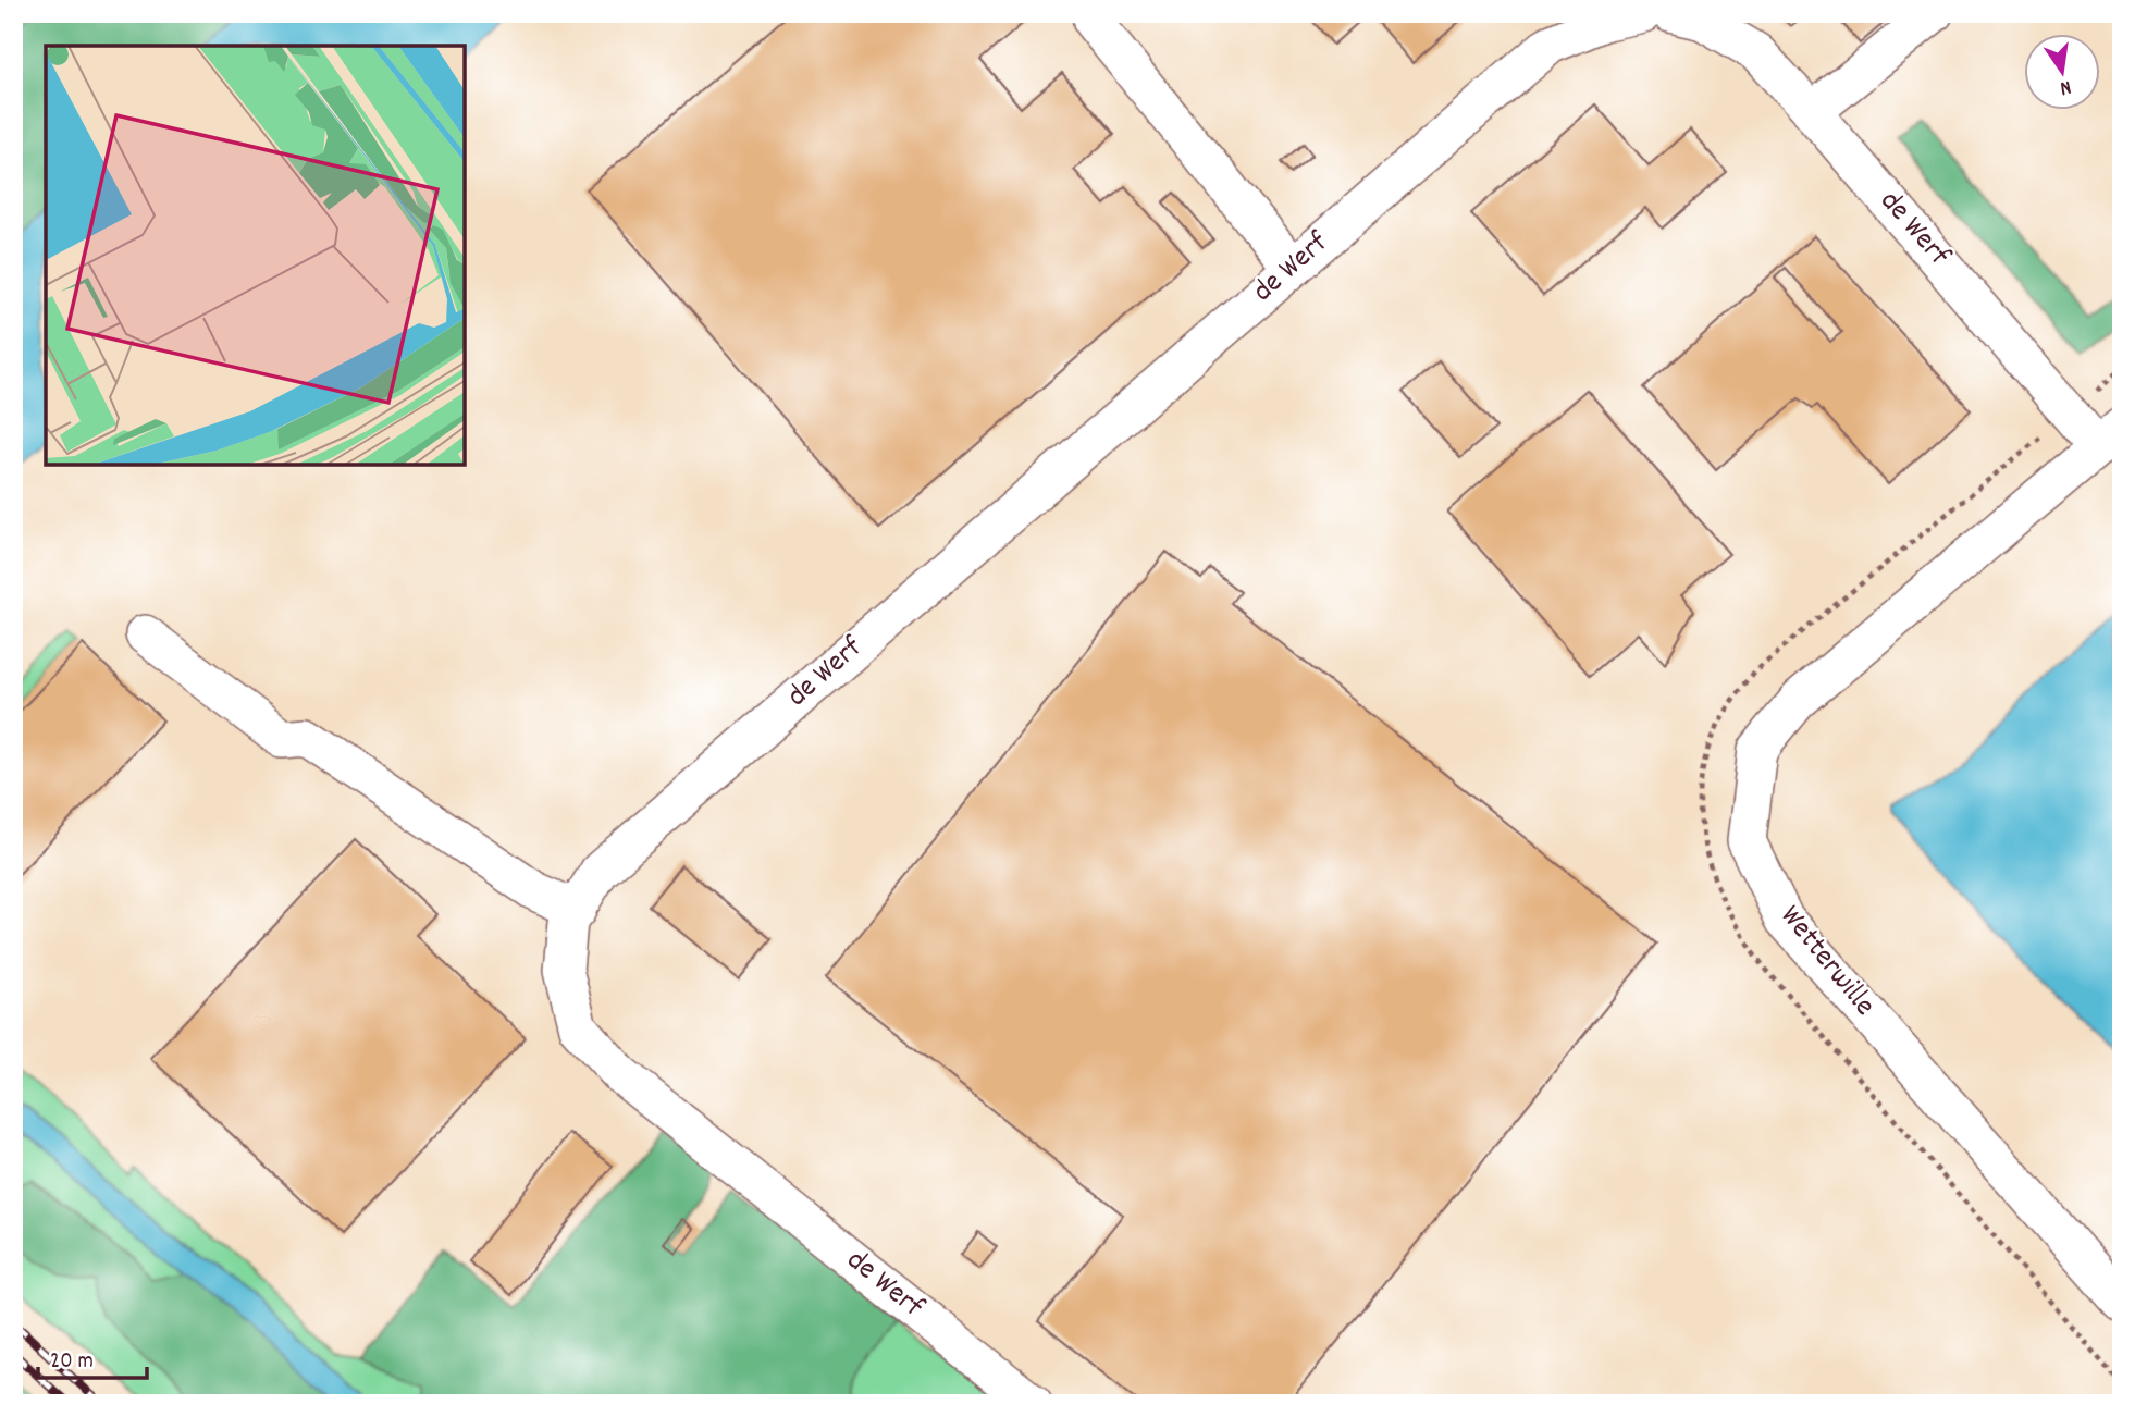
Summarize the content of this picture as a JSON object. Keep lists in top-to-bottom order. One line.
{"streets":{"street":["de Werf","Wetterwille"]},"crossings":[["de Werf","Wetterwille"]],"scale_bar":"20 m","north":"bottom"}
